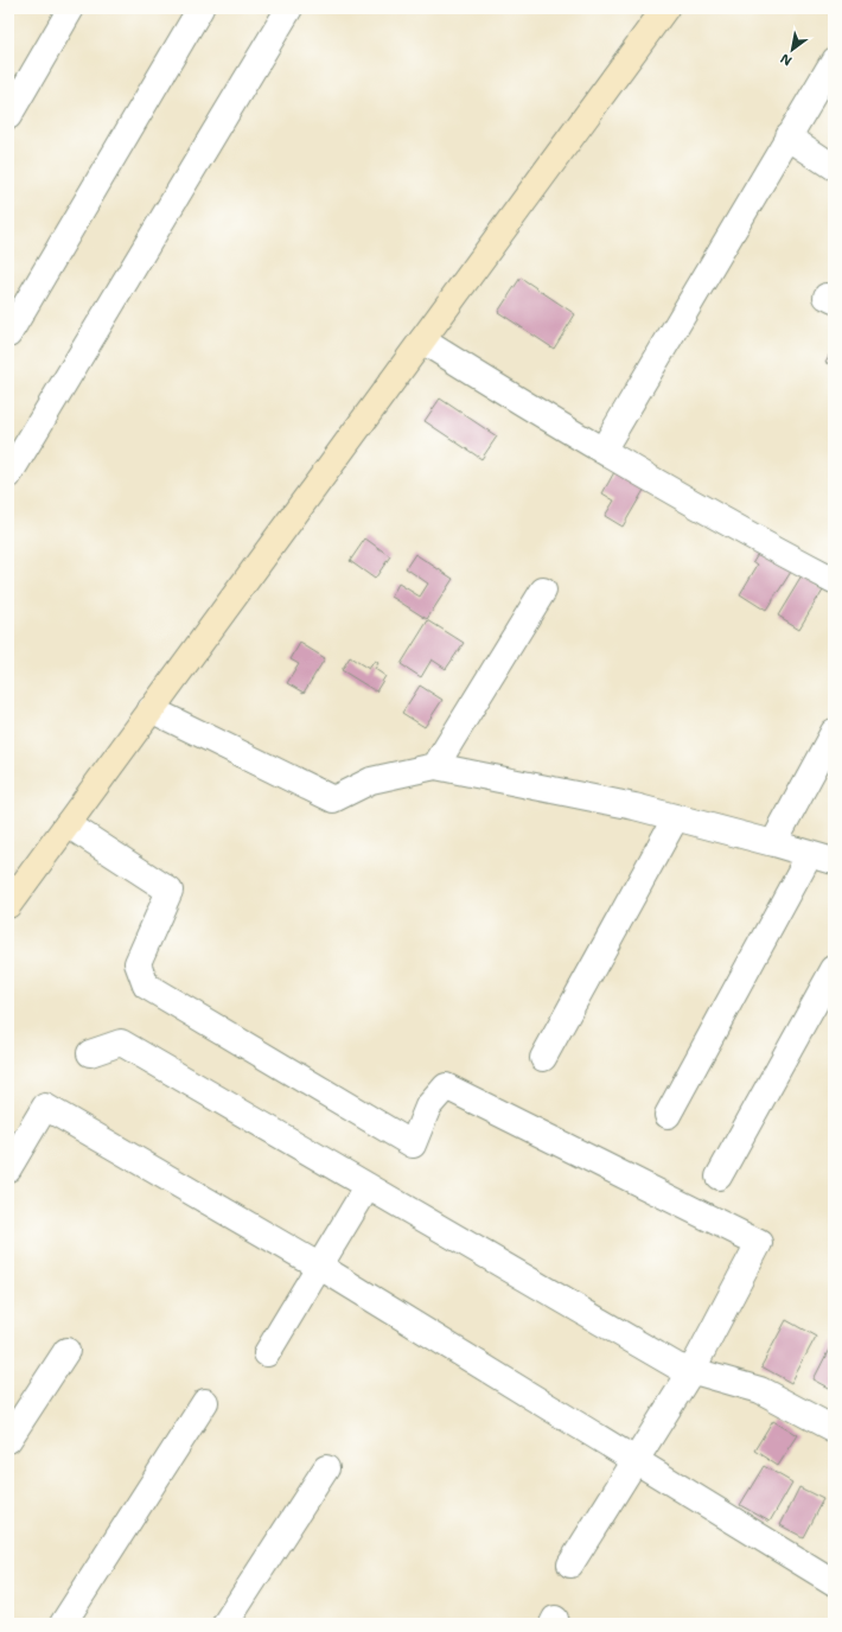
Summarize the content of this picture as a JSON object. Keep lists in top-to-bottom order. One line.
{"north":"bottom left"}
